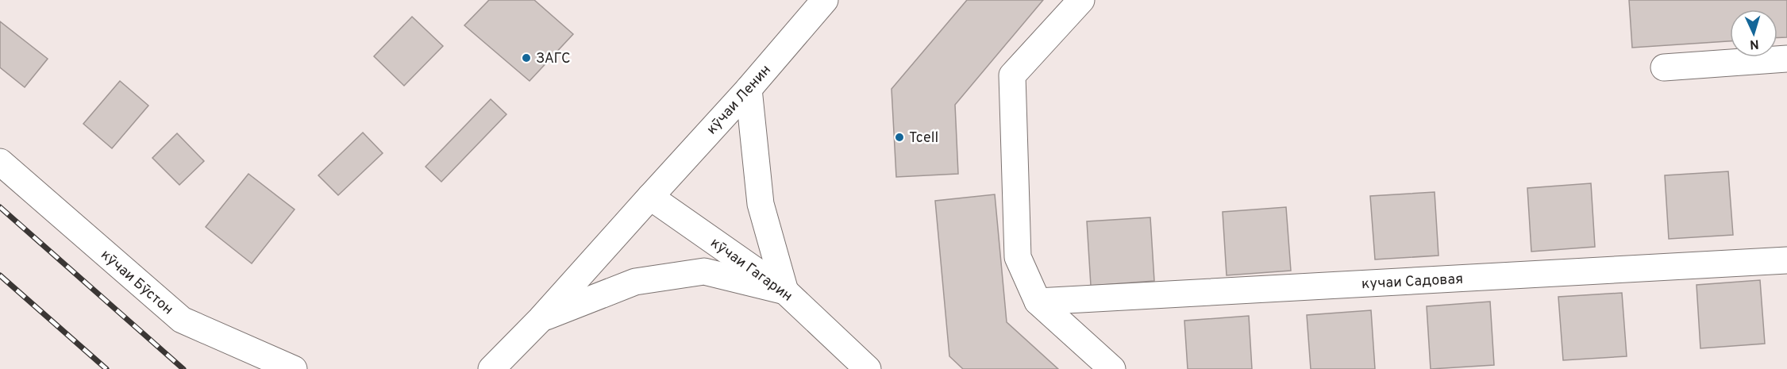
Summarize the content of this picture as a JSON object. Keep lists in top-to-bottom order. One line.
{"streets":{"street":["кӯчаи Ленин","кӯчаи Гагарин","кучаи Садовая","кӯчаи Бӯстон"]},"crossings":[["кӯчаи Ленин","кӯчаи Гагарин"]],"places":["ЗАГС","Tcell"],"north":"bottom"}
